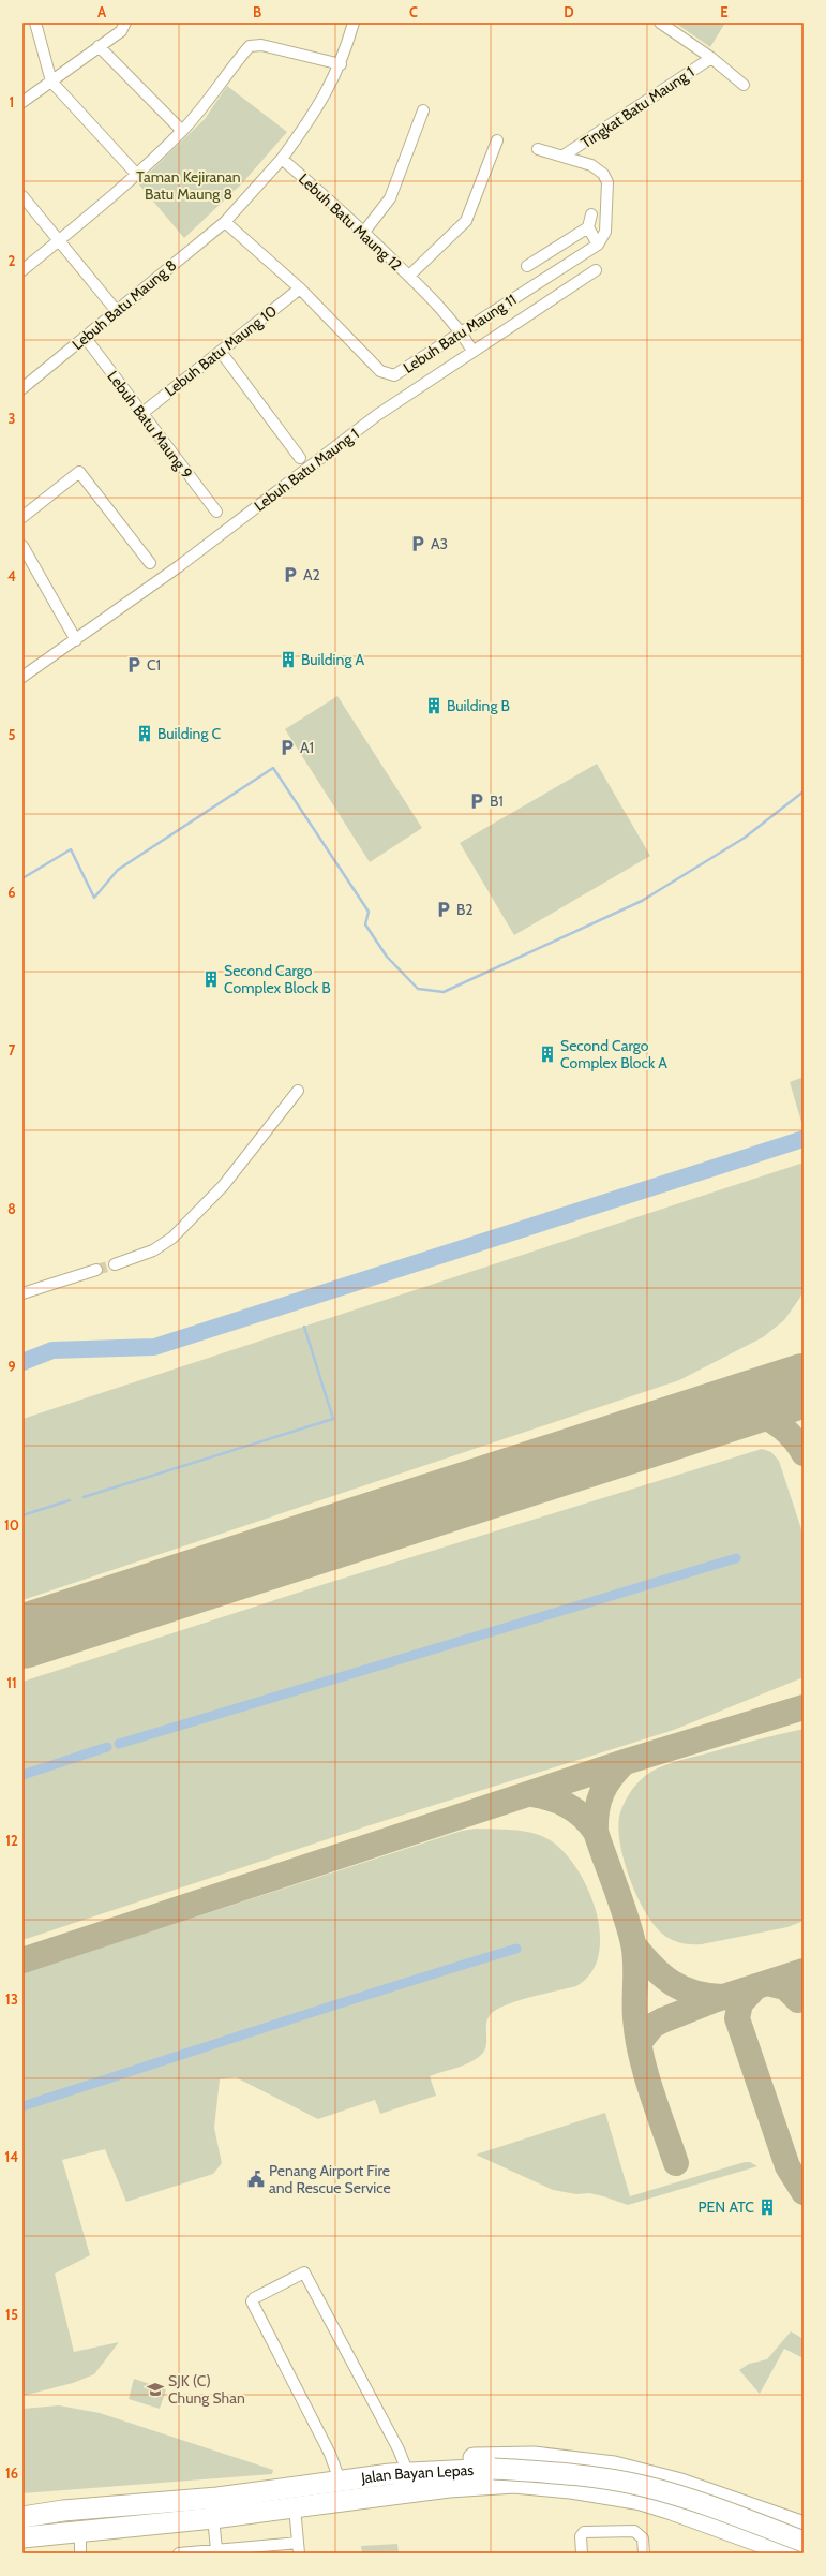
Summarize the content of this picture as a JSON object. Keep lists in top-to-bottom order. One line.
{"streets":{"highway":["Jalan Bayan Lepas"],"street":["Tingkat Batu Maung 1","Lebuh Batu Maung 12","Lebuh Batu Maung 8","Lebuh Batu Maung 11","Lebuh Batu Maung 10","Lebuh Batu Maung 9","Lebuh Batu Maung 1"]},"crossings":[["Lebuh Batu Maung 12","Lebuh Batu Maung 11"],["Lebuh Batu Maung 12","Lebuh Batu Maung 1"],["Lebuh Batu Maung 8","Lebuh Batu Maung 11"],["Lebuh Batu Maung 8","Lebuh Batu Maung 9"],["Lebuh Batu Maung 11","Lebuh Batu Maung 10"],["Lebuh Batu Maung 10","Lebuh Batu Maung 9"]],"parks":["Taman Kejiranan Batu Maung 8"],"places":{"parking":["A3","A2","C1","A1","B1","B2"],"building":["Building A","Building B","Building C","Second Cargo Complex Block B","Second Cargo Complex Block A","PEN ATC"],"public building":["Penang Airport Fire and Rescue Service"],"school or university":["SJK (C) Chung Shan"]},"grid":{"columns":["A","B","C","D","E"],"rows":["1","2","3","4","5","6","7","8","9","10","11","12","13","14","15","16"]}}
